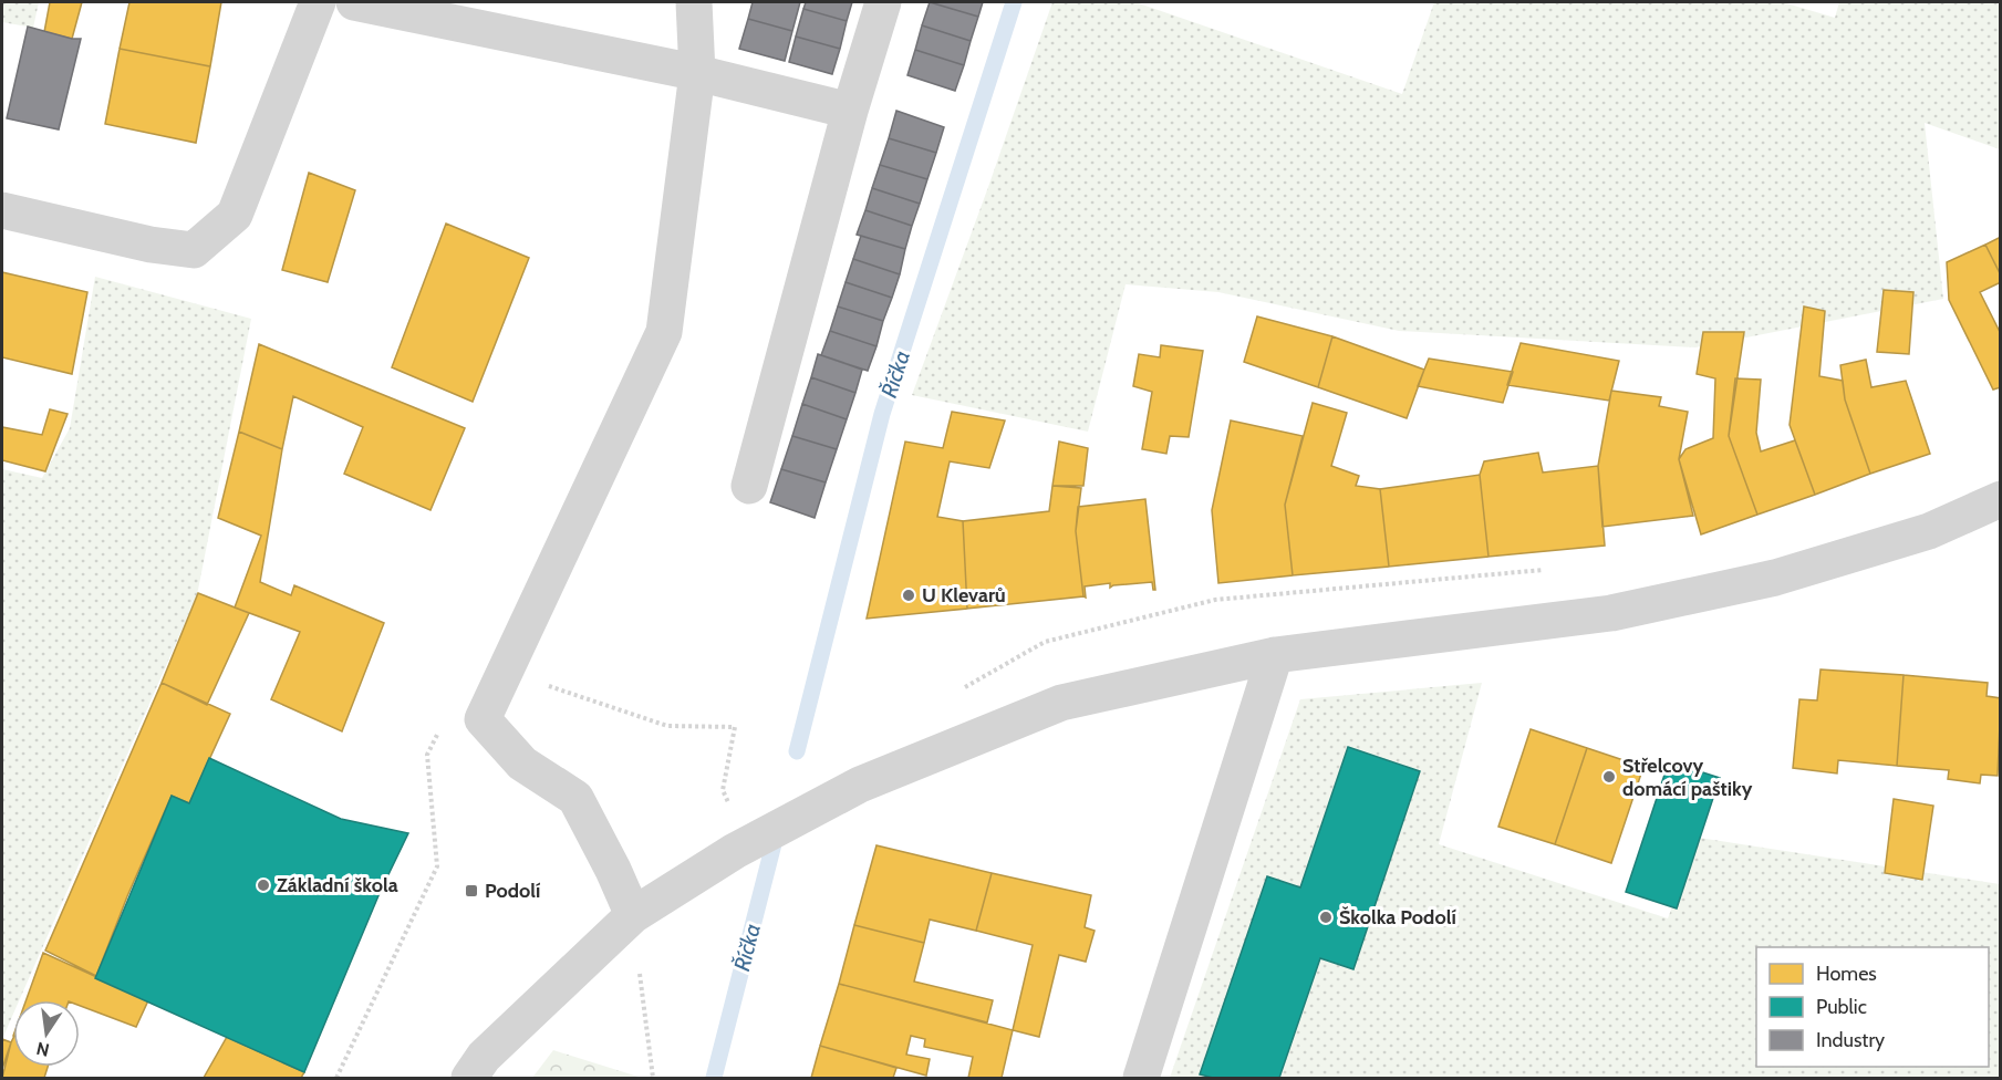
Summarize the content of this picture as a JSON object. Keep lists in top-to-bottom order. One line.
{"water":["Říčka"],"places":{"other":["U Klevarů","Střelcovy domácí paštiky","Základní škola","Školka Podolí"],"transit":["Podolí"]},"legend":["Homes","Public","Industry"],"north":"bottom"}
